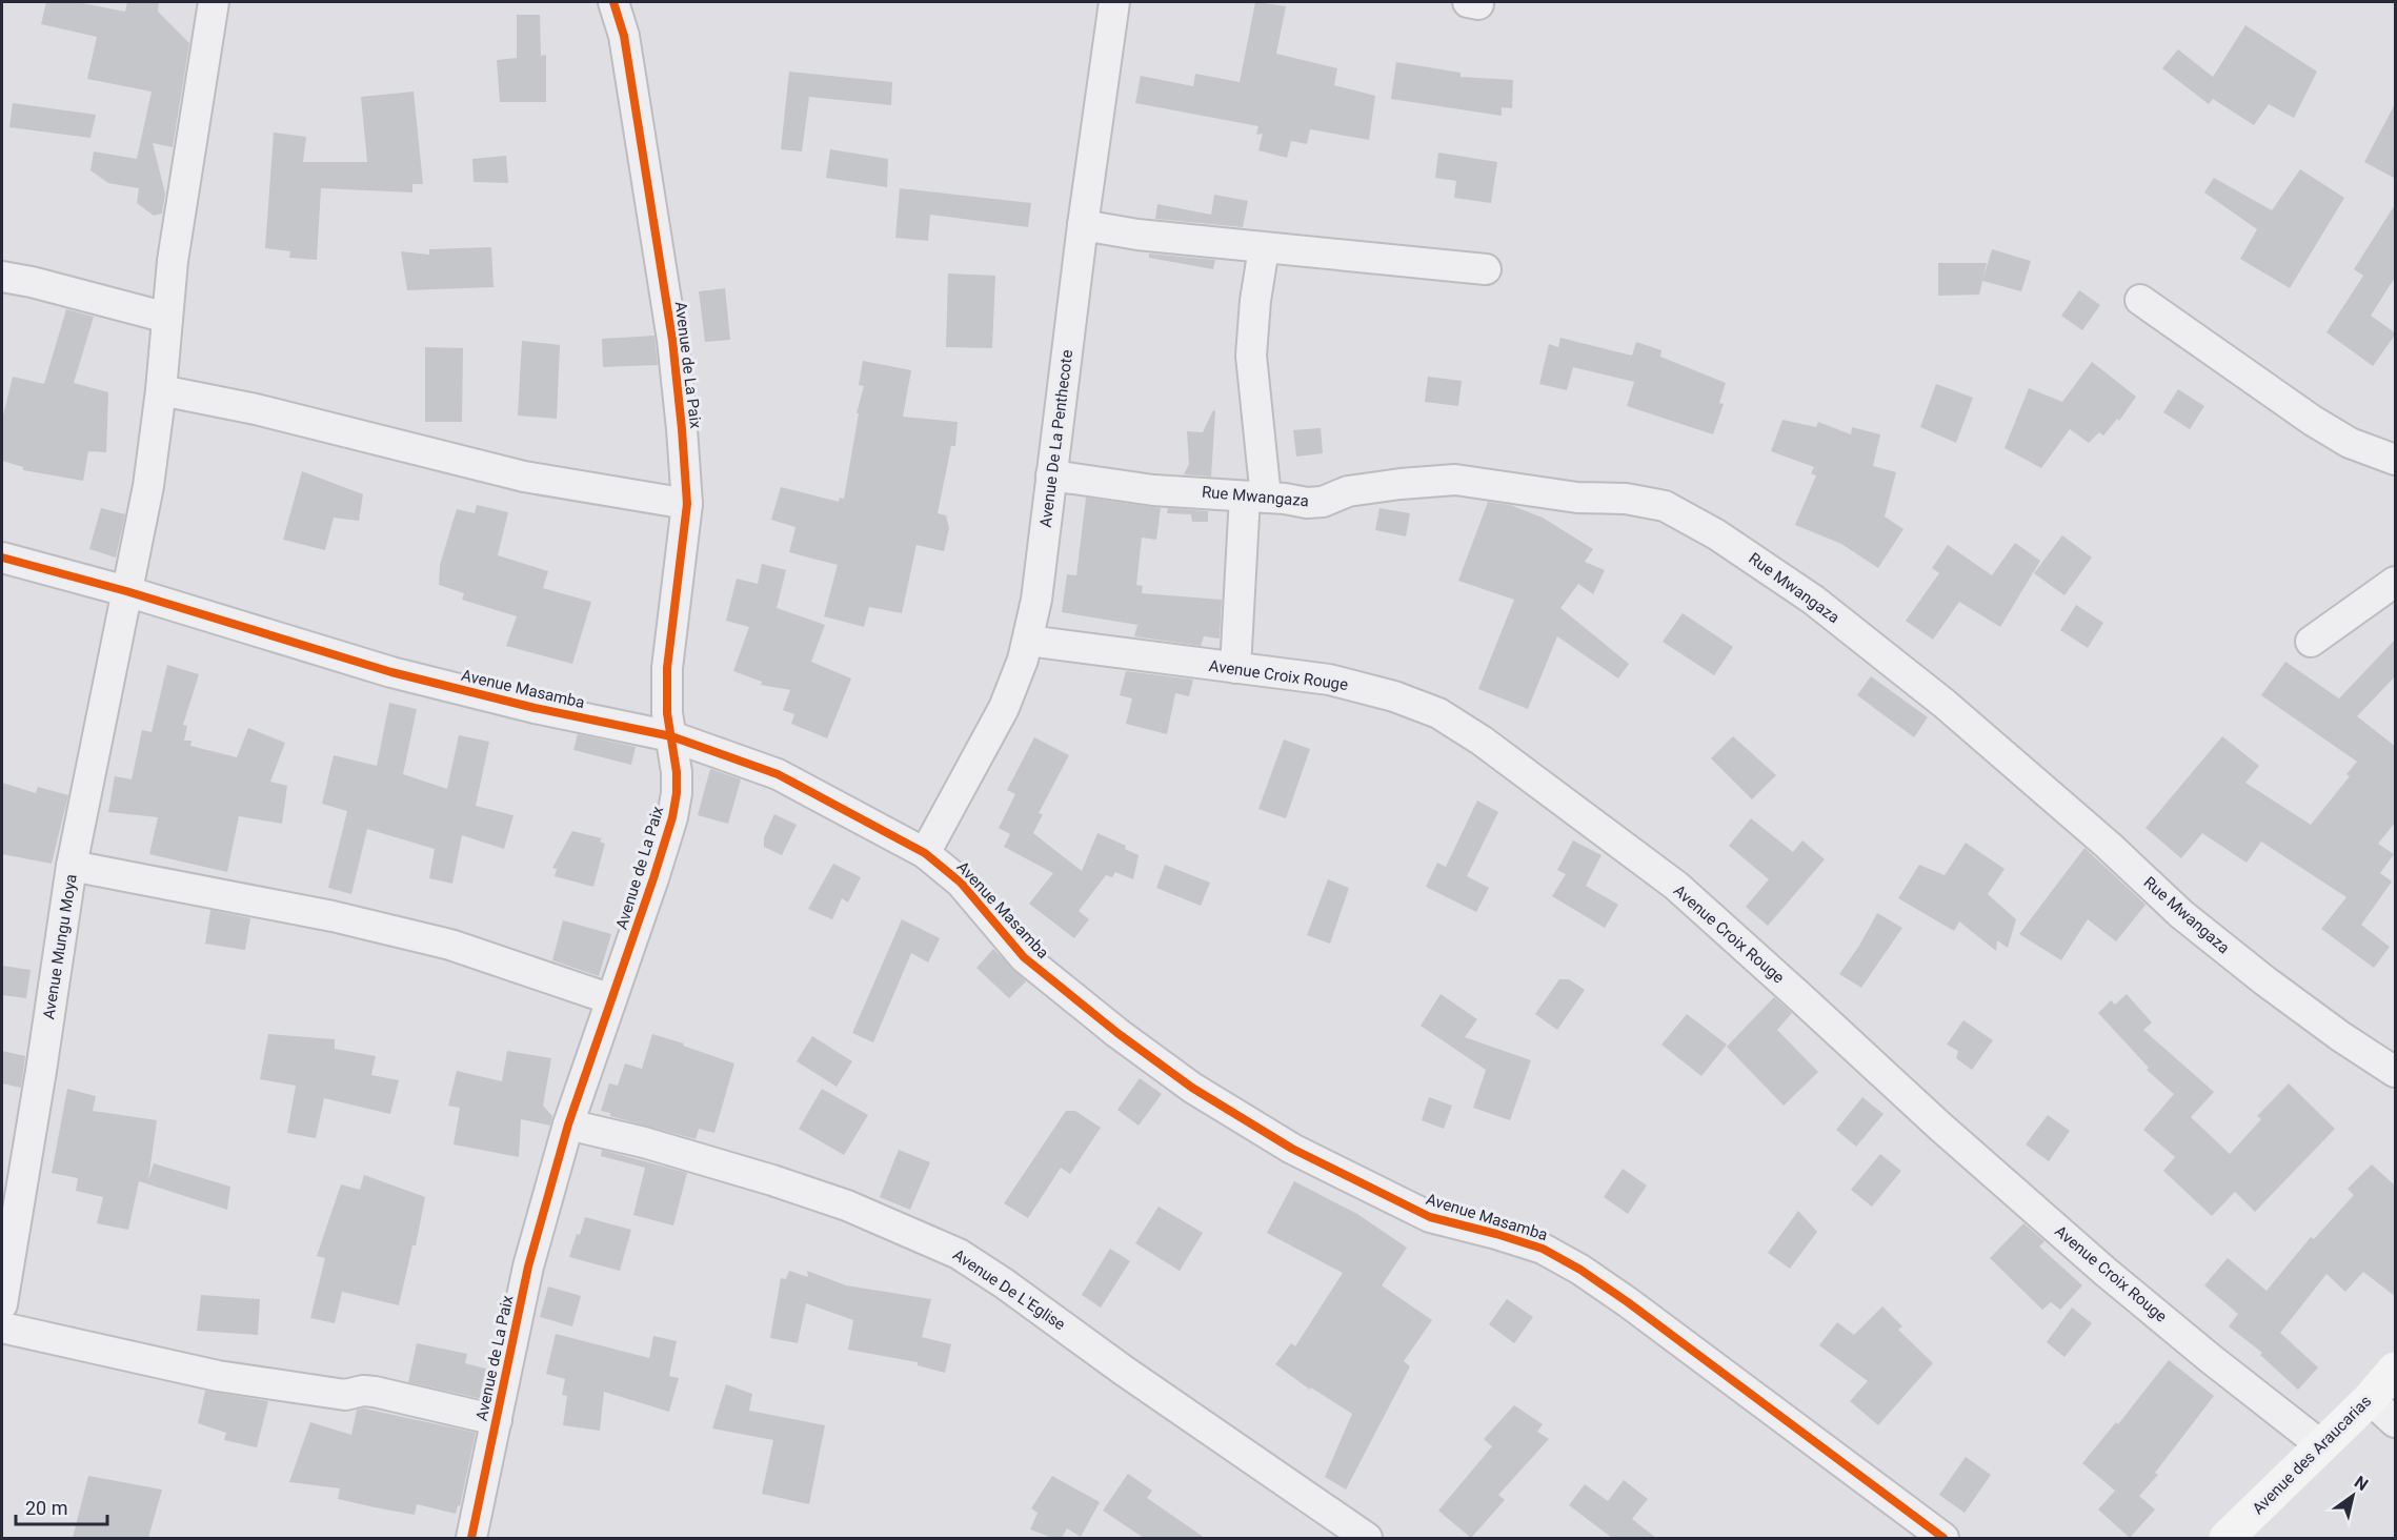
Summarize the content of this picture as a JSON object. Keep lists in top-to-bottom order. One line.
{"streets":{"street":["Avenue de La Paix","Avenue De La Penthecote","Rue Mwangaza","Avenue Croix Rouge","Avenue Masamba","Avenue Mungu Moya","Avenue De L'Eglise","Avenue des Araucarias"]},"crossings":[["Avenue de La Paix","Avenue Masamba"],["Avenue de La Paix","Avenue De L'Eglise"],["Avenue De La Penthecote","Rue Mwangaza"],["Avenue De La Penthecote","Avenue Croix Rouge"],["Avenue De La Penthecote","Avenue Masamba"],["Avenue Croix Rouge","Avenue des Araucarias"],["Avenue Masamba","Avenue Mungu Moya"]],"scale_bar":"20 m","north":"top right"}
